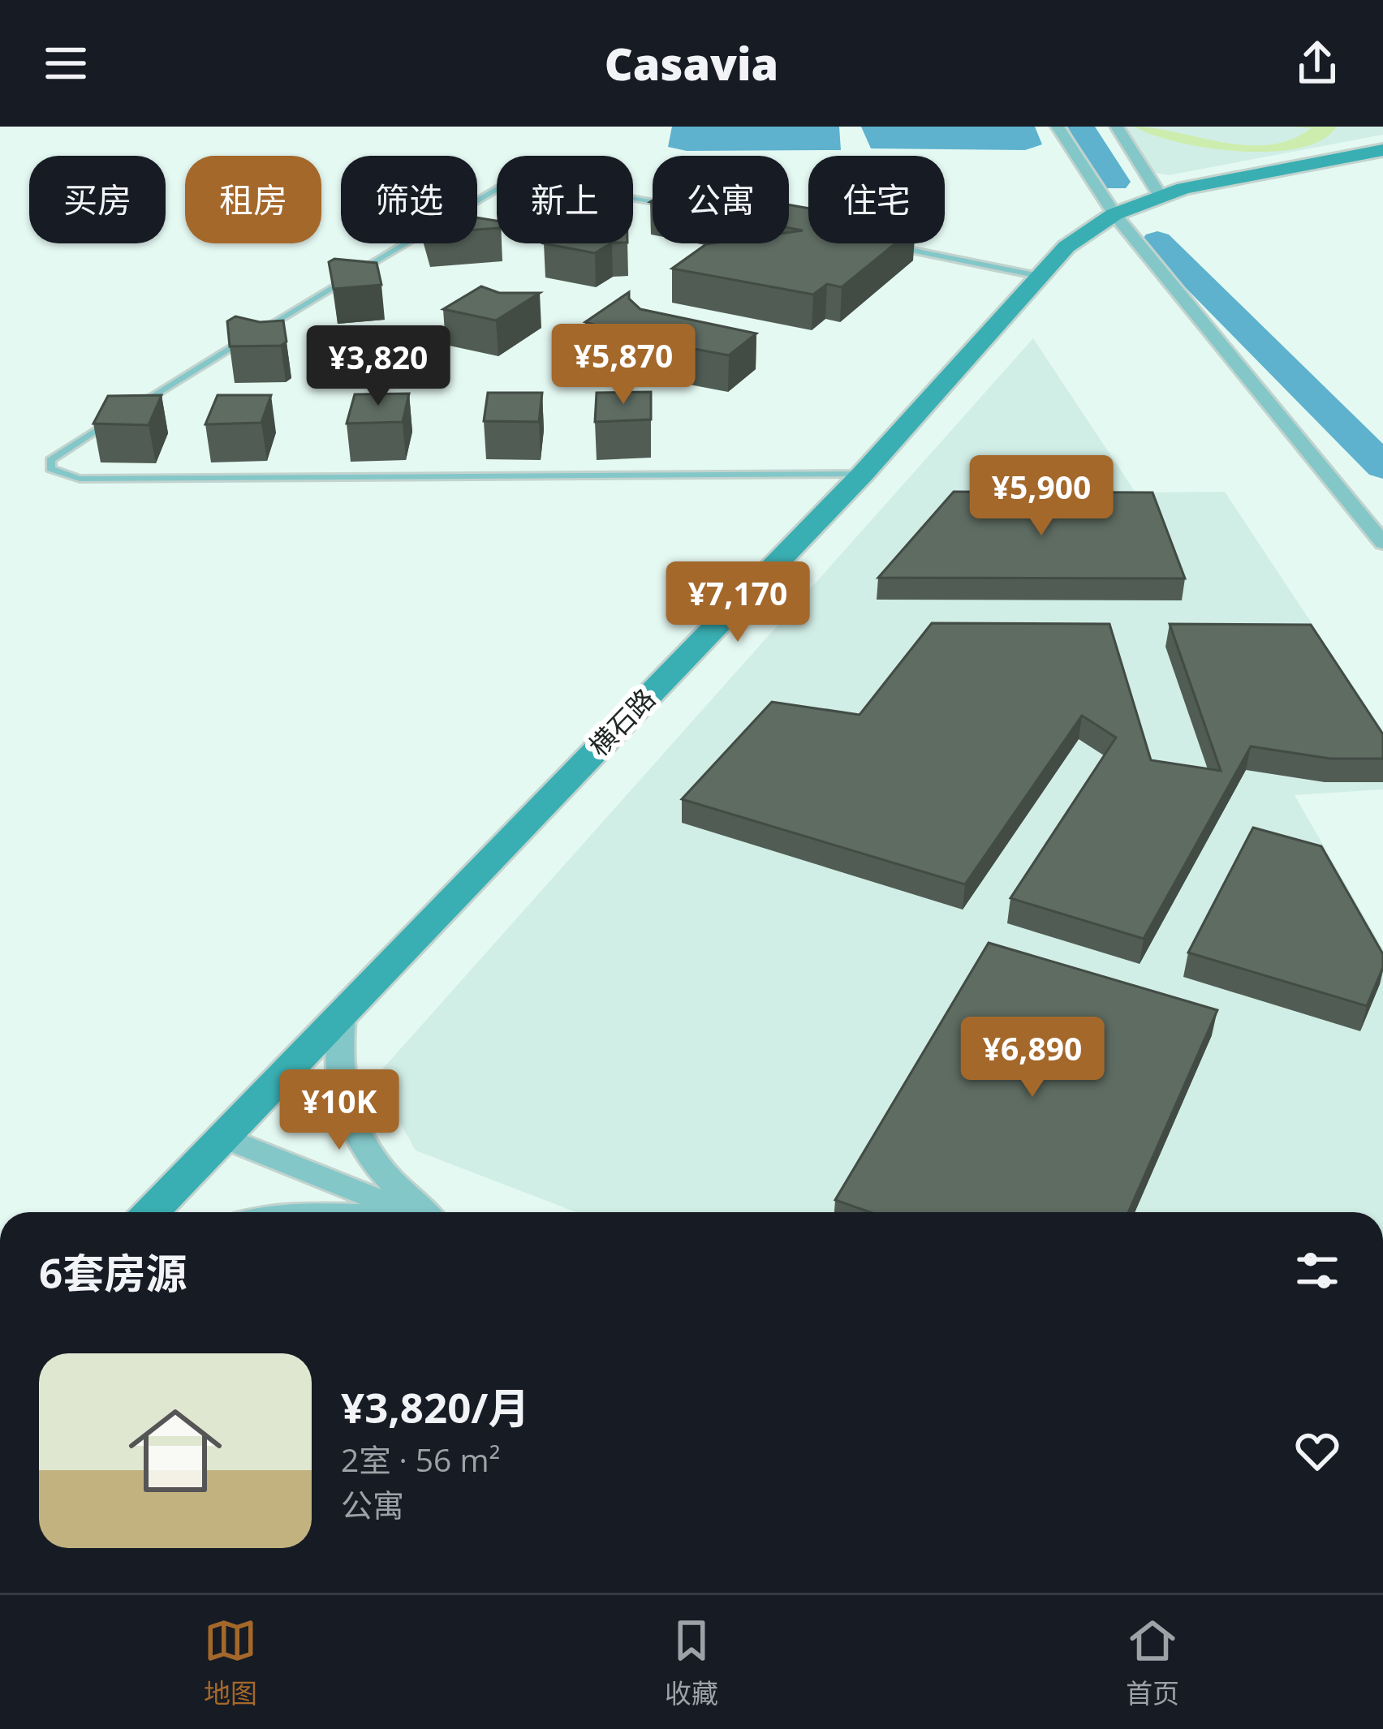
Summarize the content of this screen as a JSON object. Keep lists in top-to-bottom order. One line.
{"streets":{"main road":["横石路"]},"page":{"header":"Casavia","chip":["买房","租房","筛选","新上","公寓","住宅"],"price":["¥5,870","¥3,820","¥5,900","¥7,170","¥6,890","¥10K"],"heading":"6套房源","list":[{"name":"¥3,820/月","note":"2室 · 56 m² · 公寓"}],"tabs":["地图","收藏","首页"]}}
